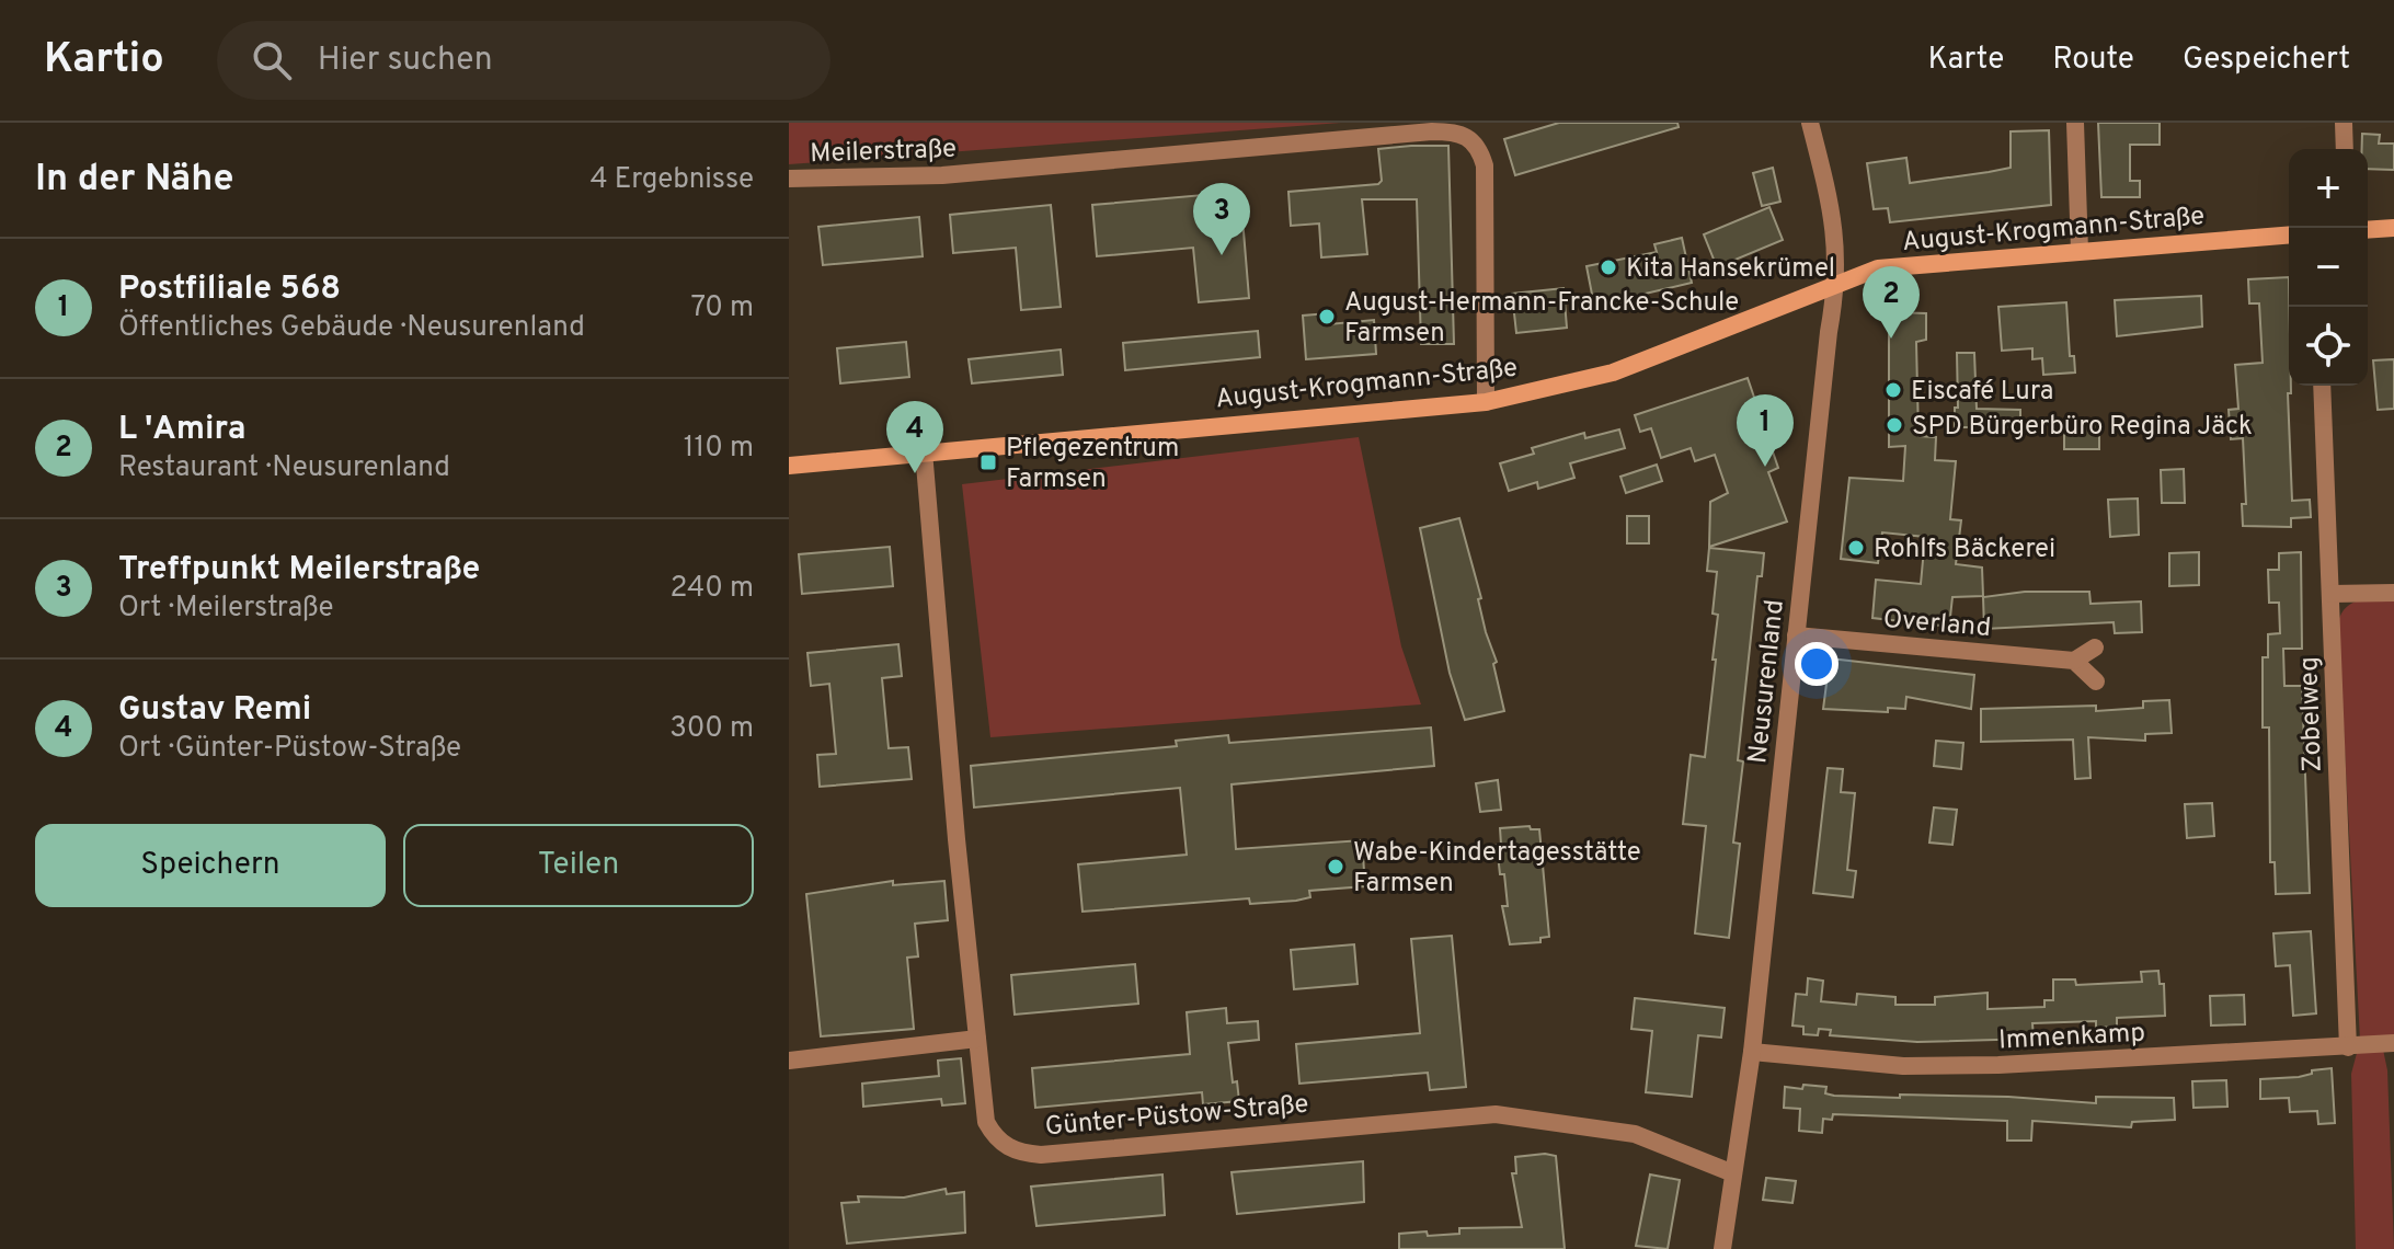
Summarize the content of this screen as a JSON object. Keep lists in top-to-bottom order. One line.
{"streets":{"main road":["August-Krogmann-Straße"],"street":["Meilerstraße","Overland","Neusurenland","Zobelweg","Immenkamp","Günter-Püstow-Straße"]},"crossings":[["Meilerstraße","August-Krogmann-Straße"],["August-Krogmann-Straße","Neusurenland"],["August-Krogmann-Straße","Günter-Püstow-Straße"],["Overland","Neusurenland"],["Neusurenland","Immenkamp"],["Neusurenland","Günter-Püstow-Straße"],["Zobelweg","Immenkamp"]],"places":{"other":["Kita Hansekrümel","August-Hermann-Francke-Schule Farmsen","Eiscafé Lura","SPD Bürgerbüro Regina Jäck","Rohlfs Bäckerei","Wabe-Kindertagesstätte Farmsen"],"transit":["Pflegezentrum Farmsen"]},"page":{"header":"Kartio","search":"Hier suchen","nav":["Karte","Route","Gespeichert"],"heading":["In der Nähe","4 Ergebnisse"],"map_buttons":["+","−"],"pins":["3","2","1","4"],"list":[{"mark":"1","name":"Postfiliale 568","note":"Öffentliches Gebäude · Neusurenland","value":"70 m"},{"mark":"2","name":"L 'Amira","note":"Restaurant · Neusurenland","value":"110 m"},{"mark":"3","name":"Treffpunkt Meilerstraße","note":"Ort · Meilerstraße","value":"240 m"},{"mark":"4","name":"Gustav Remi","note":"Ort · Günter-Püstow-Straße","value":"300 m"}],"buttons":["Speichern","Teilen"]}}
